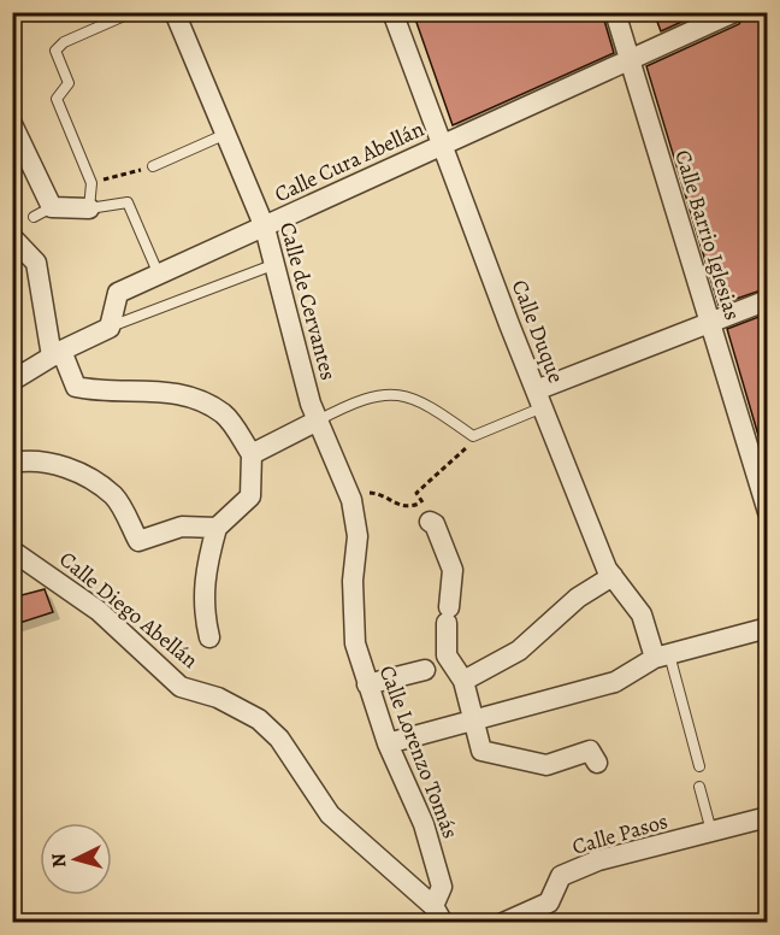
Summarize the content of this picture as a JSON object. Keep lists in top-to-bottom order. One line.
{"streets":{"street":["Calle Cura Abellán","Calle Barrio Iglesias","Calle de Cervantes","Calle Duque","Calle Diego Abellán","Calle Lorenzo Tomás","Calle Pasos"]},"crossings":[["Calle Cura Abellán","Calle Barrio Iglesias"],["Calle Cura Abellán","Calle de Cervantes"],["Calle Cura Abellán","Calle Duque"],["Calle de Cervantes","Calle Lorenzo Tomás"],["Calle Diego Abellán","Calle Lorenzo Tomás"]],"north":"left"}
